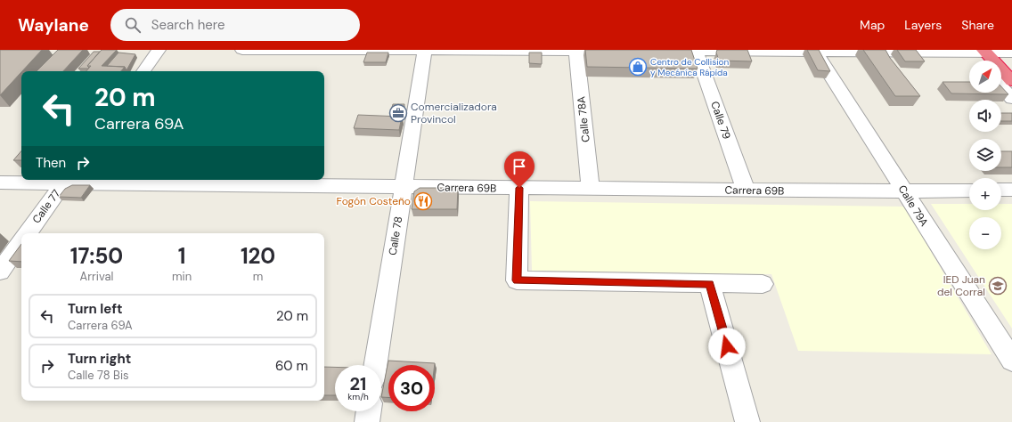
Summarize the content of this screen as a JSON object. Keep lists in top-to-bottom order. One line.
{"streets":{"street":["Calle 78A","Calle 79","Carrera 69B","Calle 79A","Calle 77","Calle 78"]},"crossings":[["Calle 78A","Carrera 69B"],["Calle 79","Carrera 69B"],["Carrera 69B","Calle 79A"],["Carrera 69B","Calle 77"],["Carrera 69B","Calle 78"]],"places":{"shop":["Centro de Collision y Mecáníca Rápída"],"office":["Comercializadora Provincol"],"restaurant":["Fogón Costeño"],"school or university":["IED Juan del Corral"]},"north":"top right","page":{"header":"Waylane","search":"Search here","nav":["Map","Layers","Share"],"map_buttons":["+","−"],"turn":["20 m","Carrera 69A"],"then":"Then","eta":["17:50","Arrival","1","min","120","m"],"list":[{"name":"Turn left","note":"Carrera 69A","value":"20 m"},{"name":"Turn right","note":"Calle 78 Bis","value":"60 m"}],"speed":"21 km/h","limit":"30"}}
